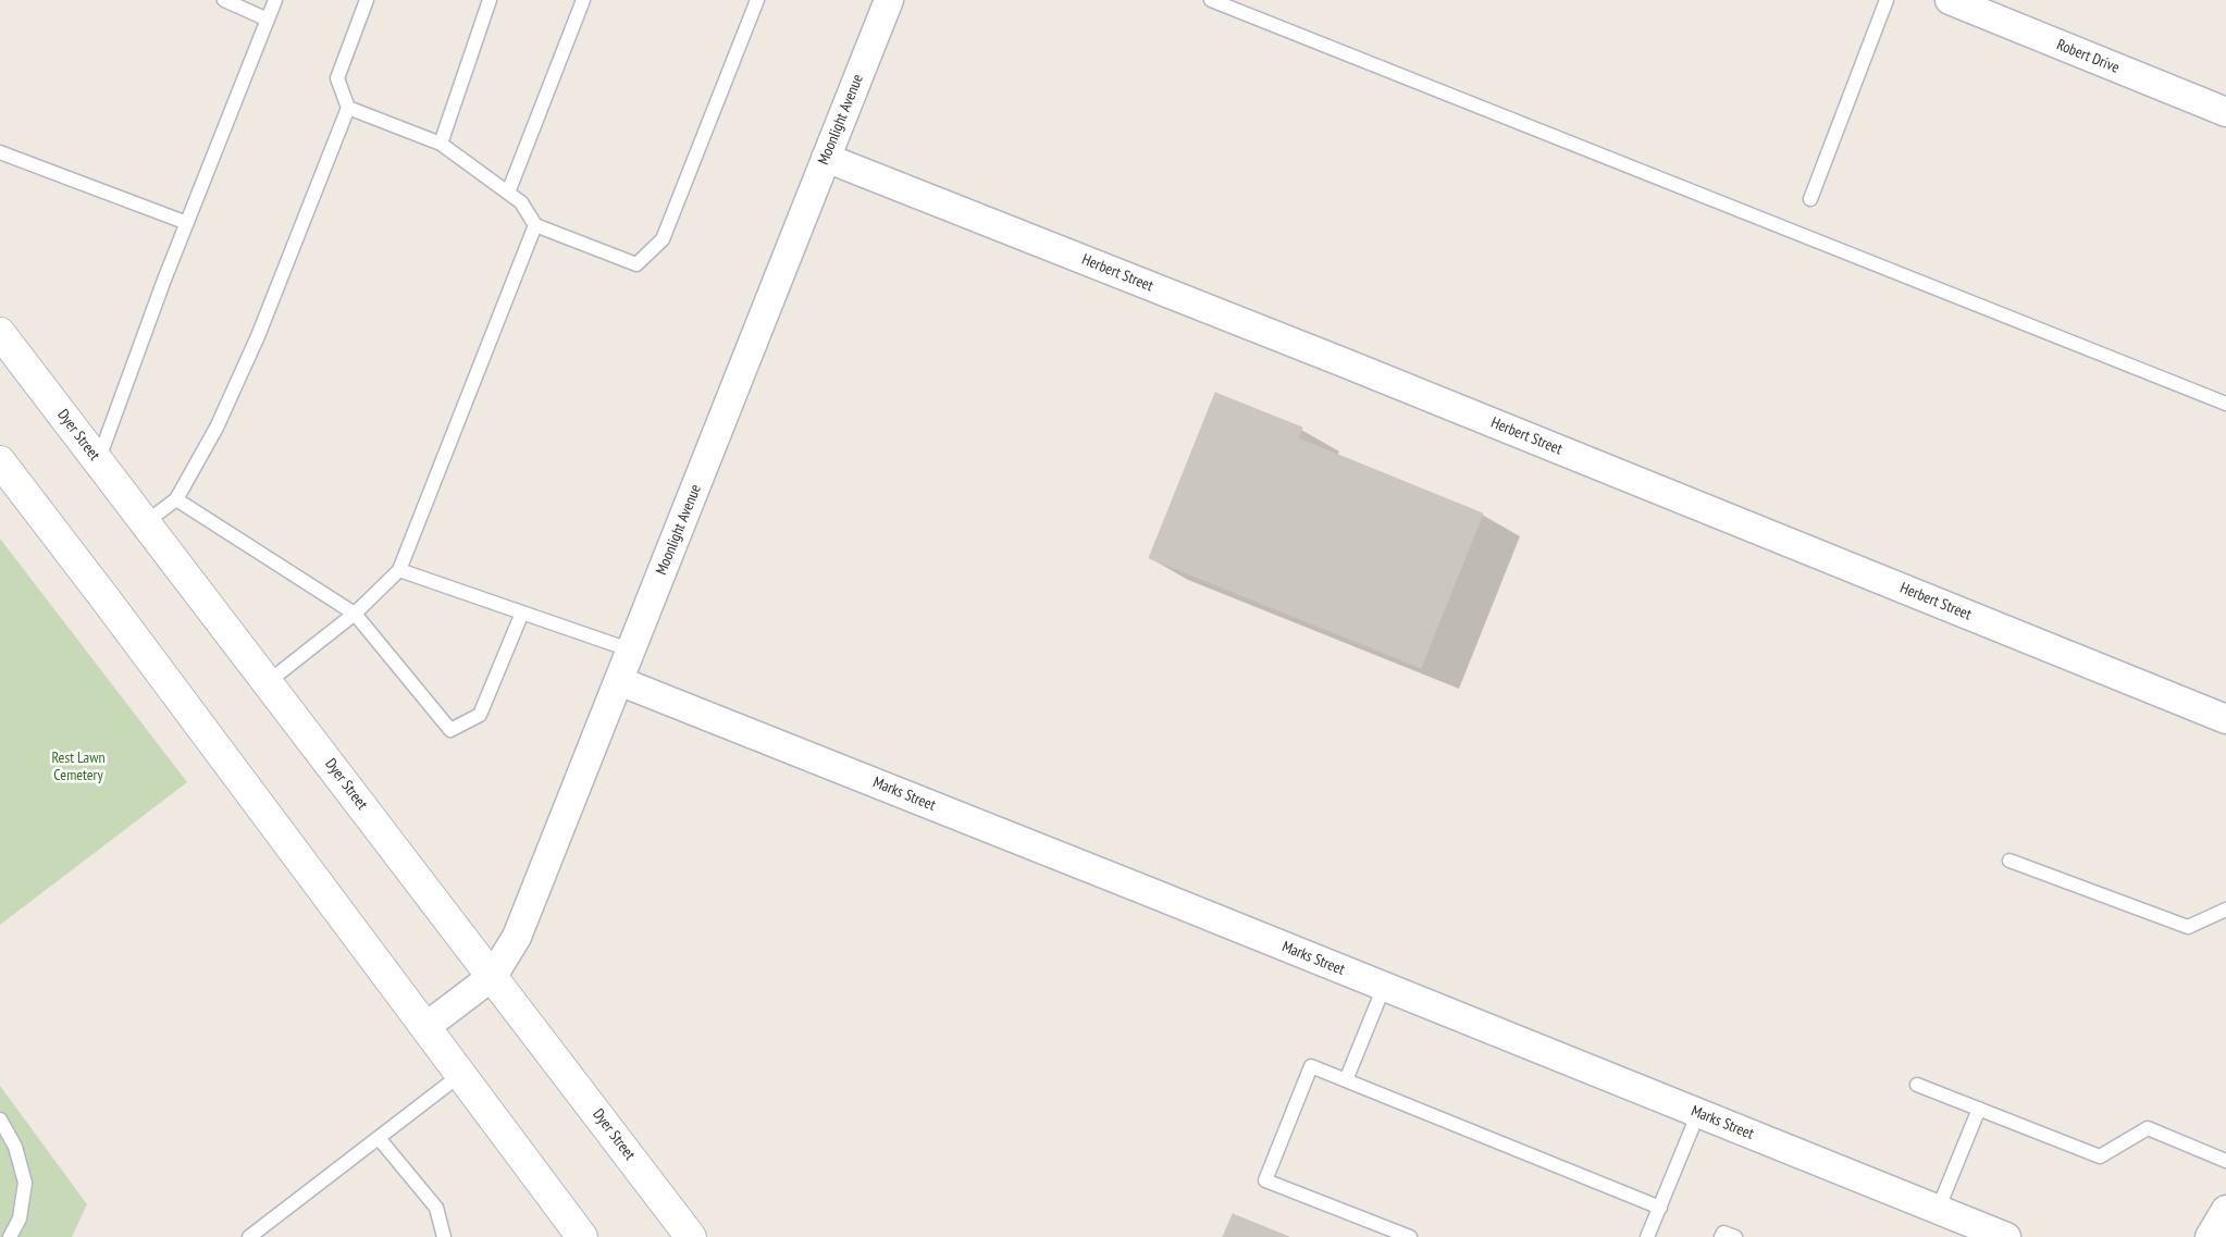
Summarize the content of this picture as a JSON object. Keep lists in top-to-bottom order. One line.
{"streets":{"main road":["Dyer Street"],"street":["Robert Drive","Moonlight Avenue","Herbert Street","Marks Street"]},"crossings":[["Moonlight Avenue","Herbert Street"],["Moonlight Avenue","Dyer Street"],["Moonlight Avenue","Marks Street"]],"parks":["Rest Lawn Cemetery"]}
